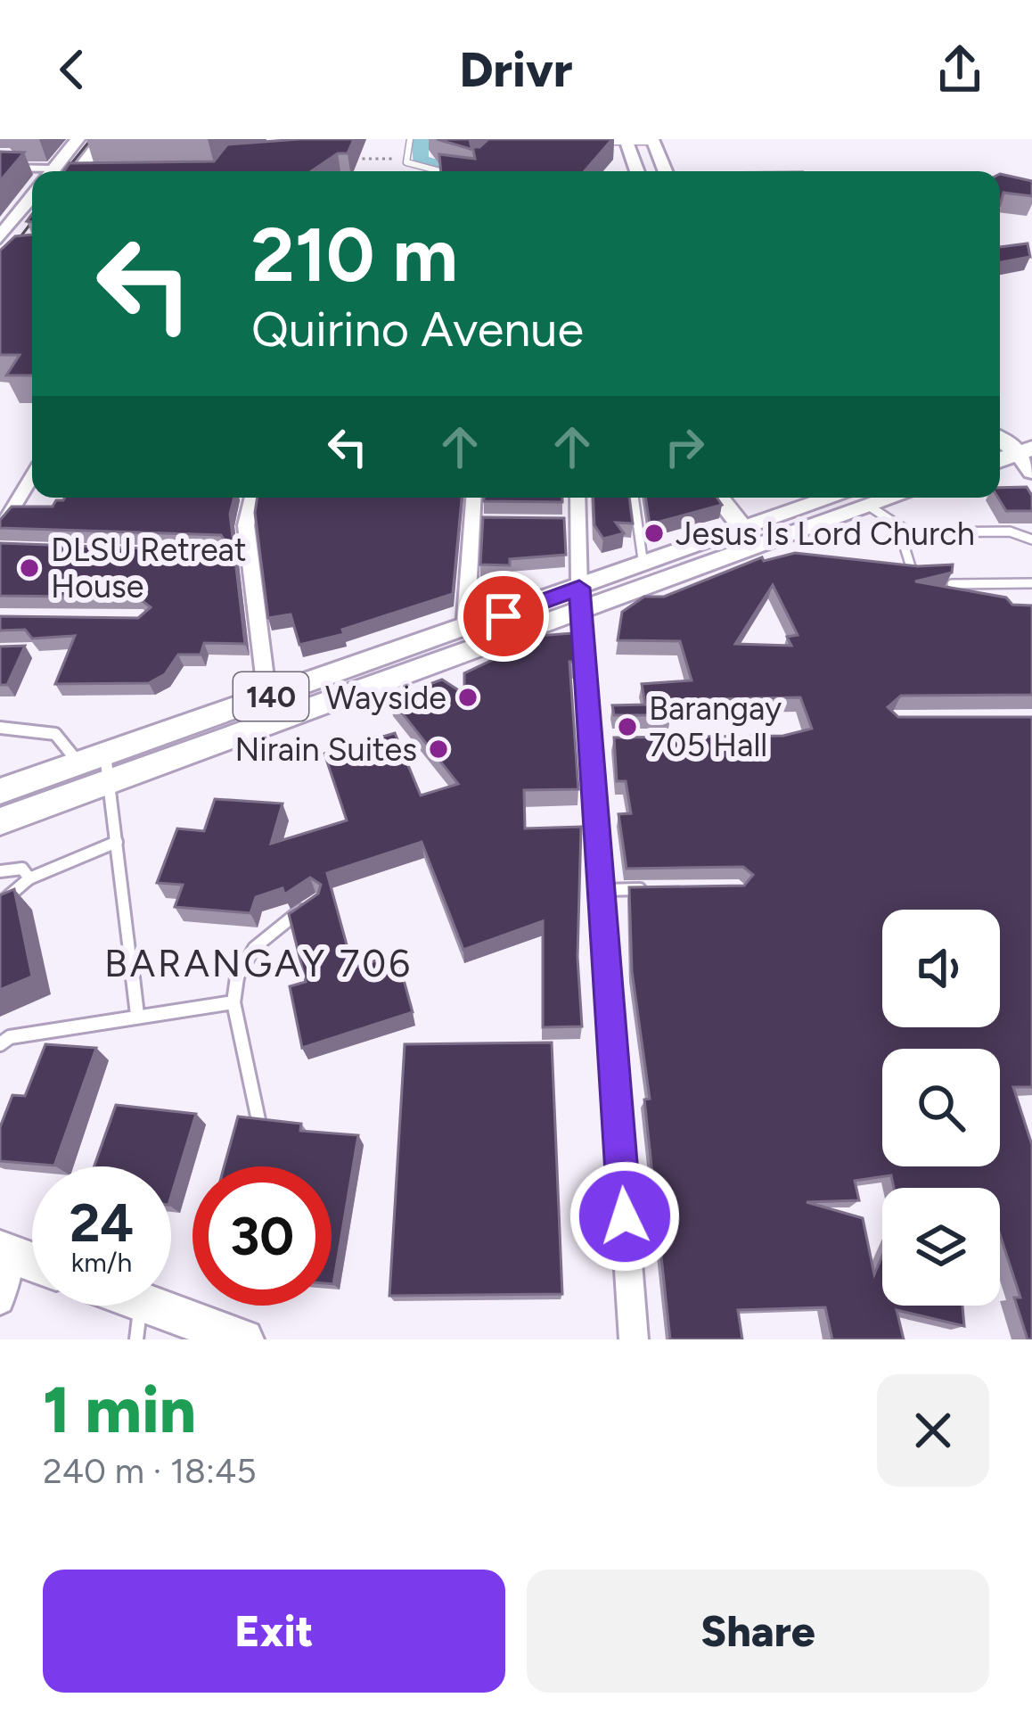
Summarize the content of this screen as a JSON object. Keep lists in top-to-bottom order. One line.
{"streets":{"main road":["140"]},"districts":["BARANGAY 706"],"places":["Jesus Is Lord Church","DLSU Retreat House","Wayside","Barangay 705 Hall","Nirain Suites"],"page":{"header":"Drivr","turn":["210 m","Quirino Avenue"],"speed":"24 km/h","limit":"30","heading":["1 min","240 m · 18:45"],"buttons":["Exit","Share"]}}
